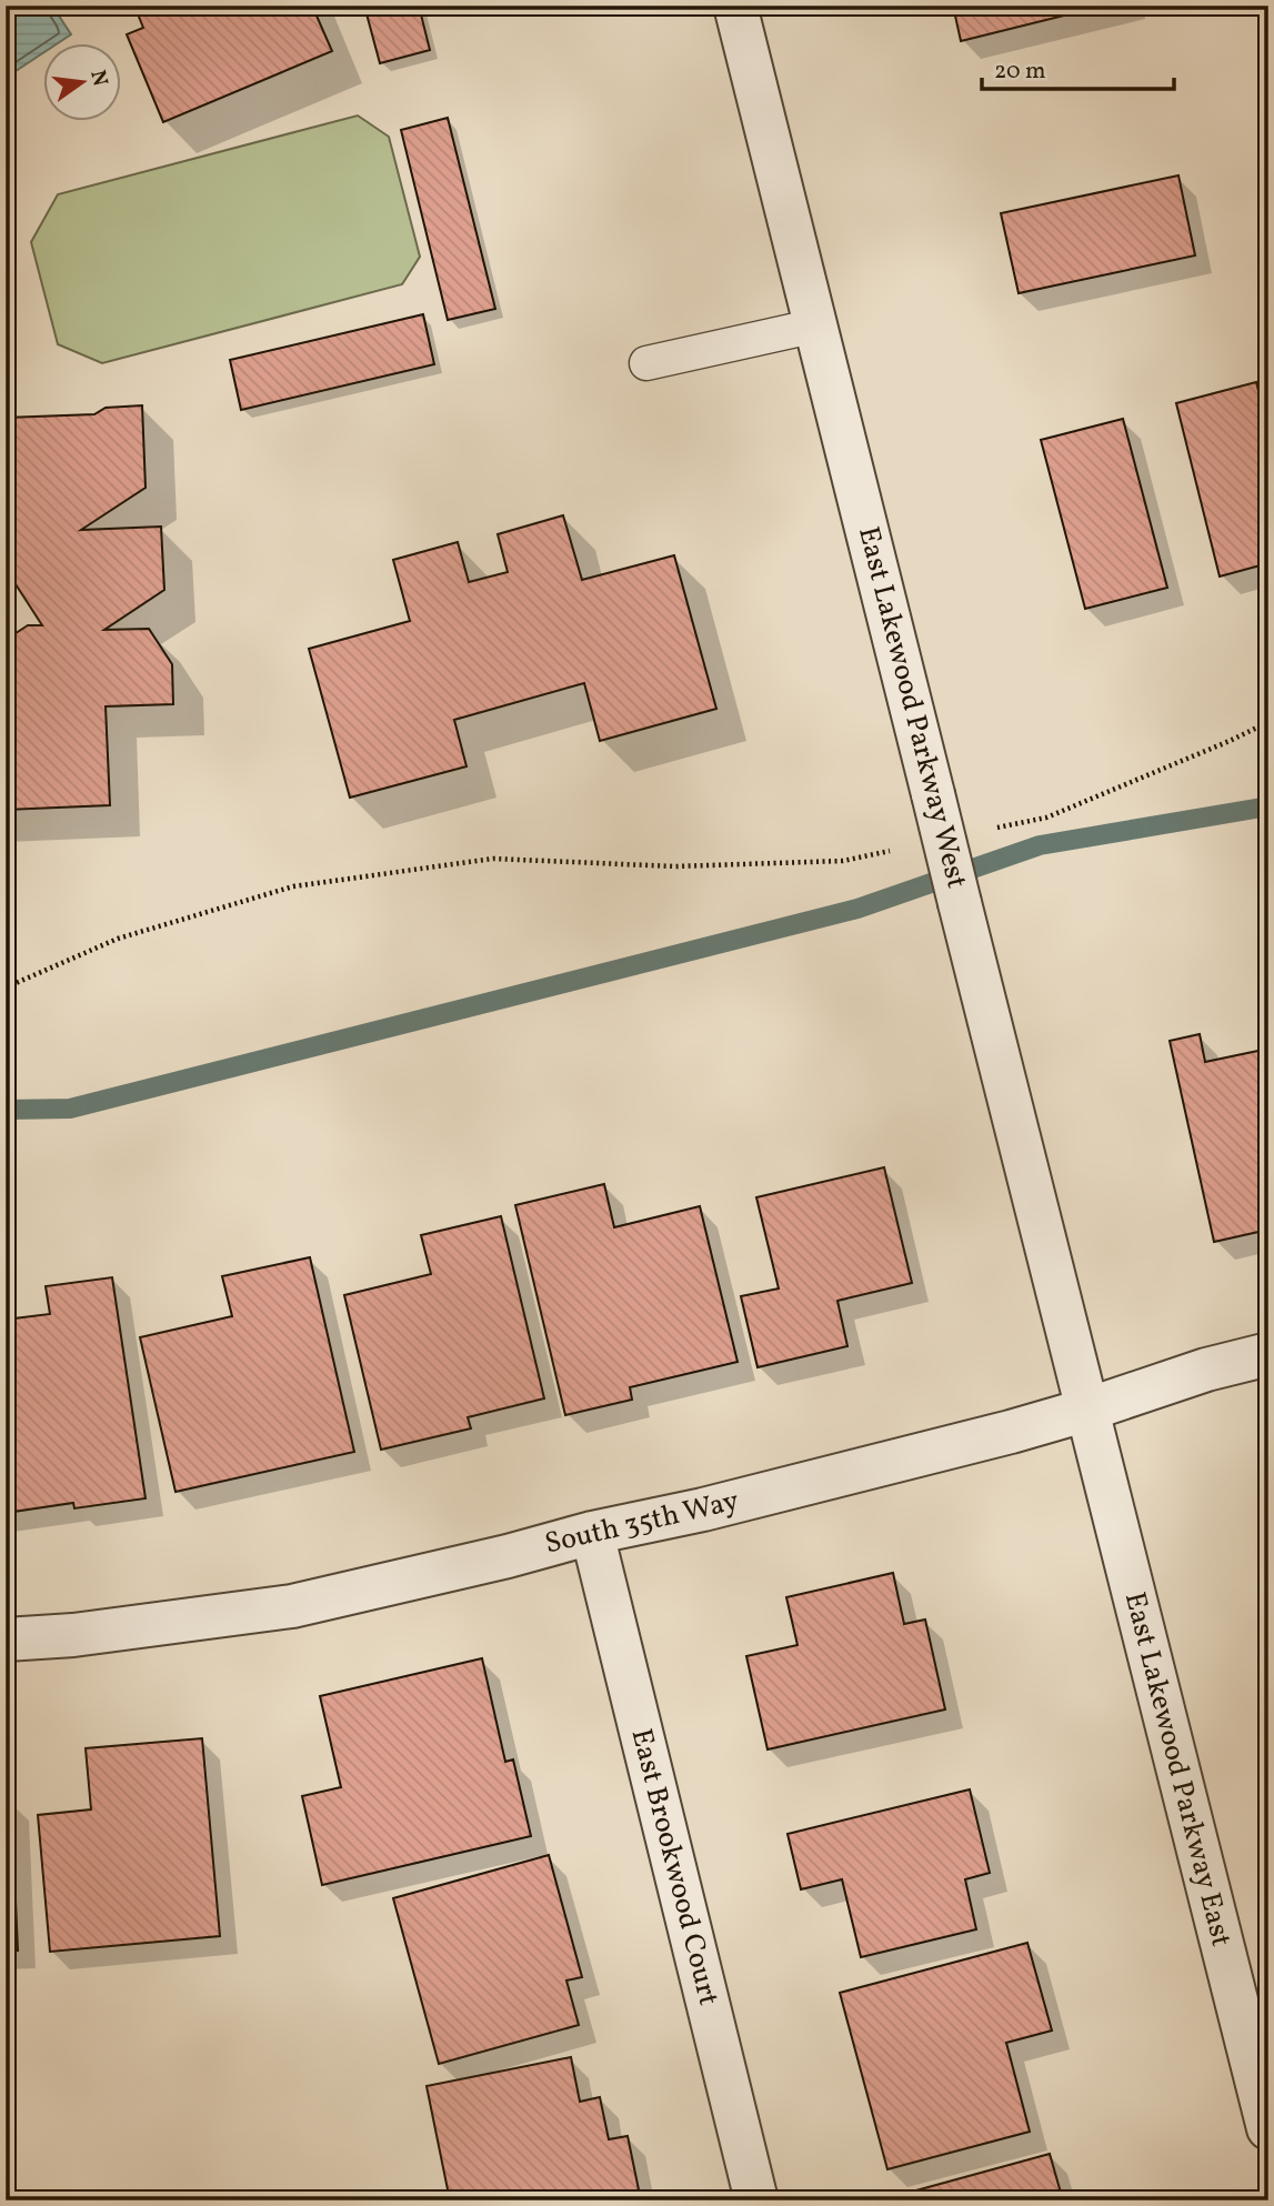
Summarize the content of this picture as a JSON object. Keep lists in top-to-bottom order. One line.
{"streets":{"street":["East Lakewood Parkway West","South 35th Way","East Lakewood Parkway East","East Brookwood Court"]},"crossings":[["East Lakewood Parkway West","South 35th Way"],["East Lakewood Parkway West","East Lakewood Parkway East"],["South 35th Way","East Lakewood Parkway East"],["South 35th Way","East Brookwood Court"]],"scale_bar":"20 m","north":"right"}
